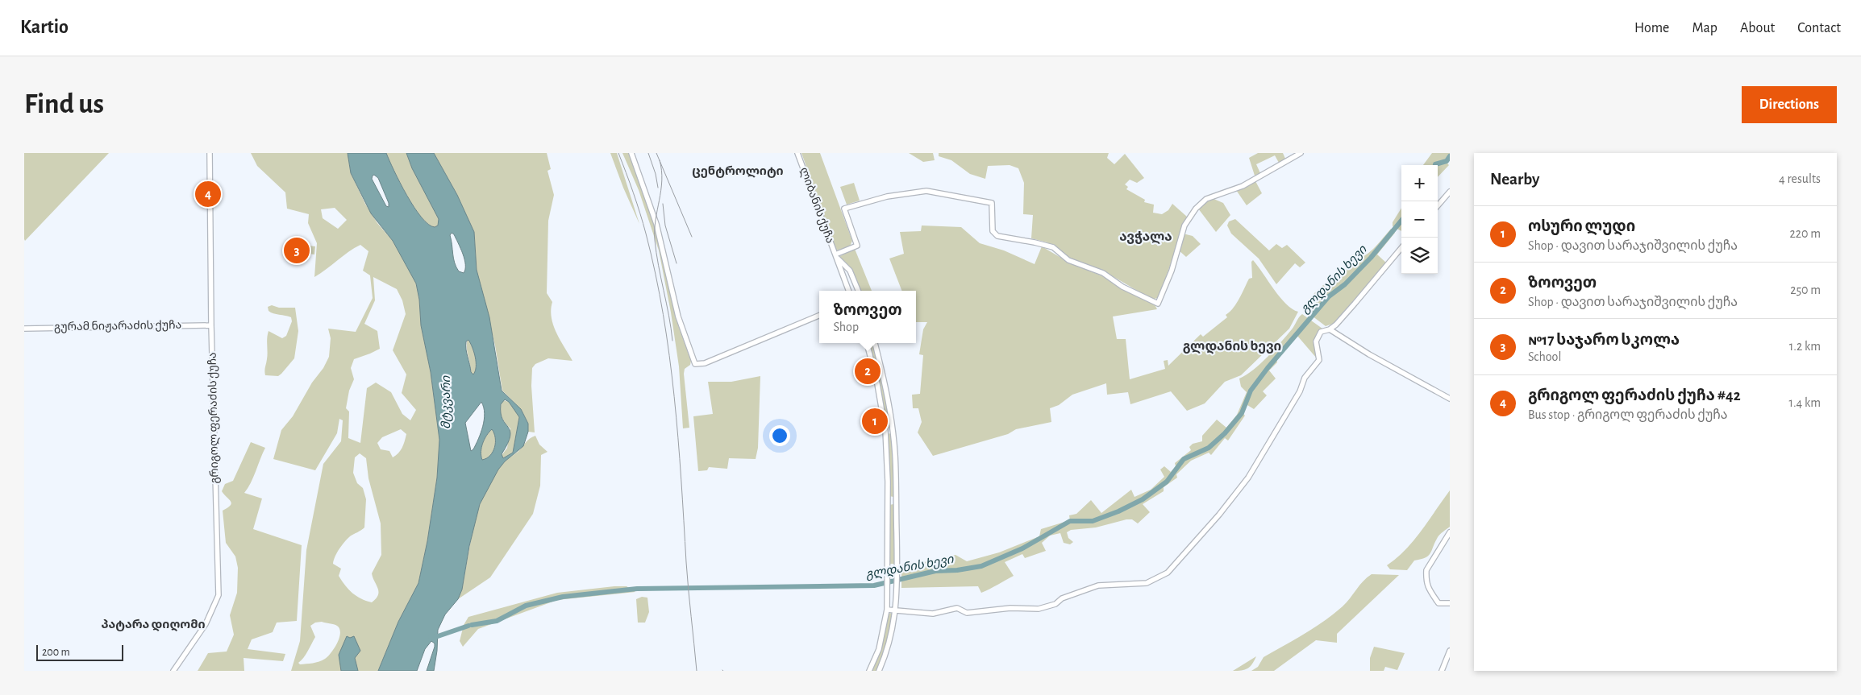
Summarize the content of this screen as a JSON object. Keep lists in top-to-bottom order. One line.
{"streets":{"street":["ლიბანის ქუჩა","გურამ ნიჟარაძის ქუჩა","გრიგოლ ფერაძის ქუჩა"]},"crossings":[["გურამ ნიჟარაძის ქუჩა","გრიგოლ ფერაძის ქუჩა"]],"districts":["ცენტროლიტი","ავჭალა","გლდანის ხევი","პატარა დიღომი"],"water":["გლდანის ხევი","მტკვარი"],"scale_bar":"200 m","page":{"header":"Kartio","nav":["Home","Map","About","Contact"],"buttons":"Directions","title":"Find us","heading":["Nearby","4 results"],"map_buttons":["+","−"],"pins":["4","3","2","1"],"list":[{"mark":"1","name":"ოსური ლუდი","note":"Shop · დავით სარაჯიშვილის ქუჩა","value":"220 m"},{"mark":"2","name":"ზოოვეთ","note":"Shop · დავით სარაჯიშვილის ქუჩა","value":"250 m"},{"mark":"3","name":"№17 საჯარო სკოლა","note":"School","value":"1.2 km"},{"mark":"4","name":"გრიგოლ ფერაძის ქუჩა #42","note":"Bus stop · გრიგოლ ფერაძის ქუჩა","value":"1.4 km"}],"popup":["ზოოვეთ","Shop"],"scale":"200 m"}}
